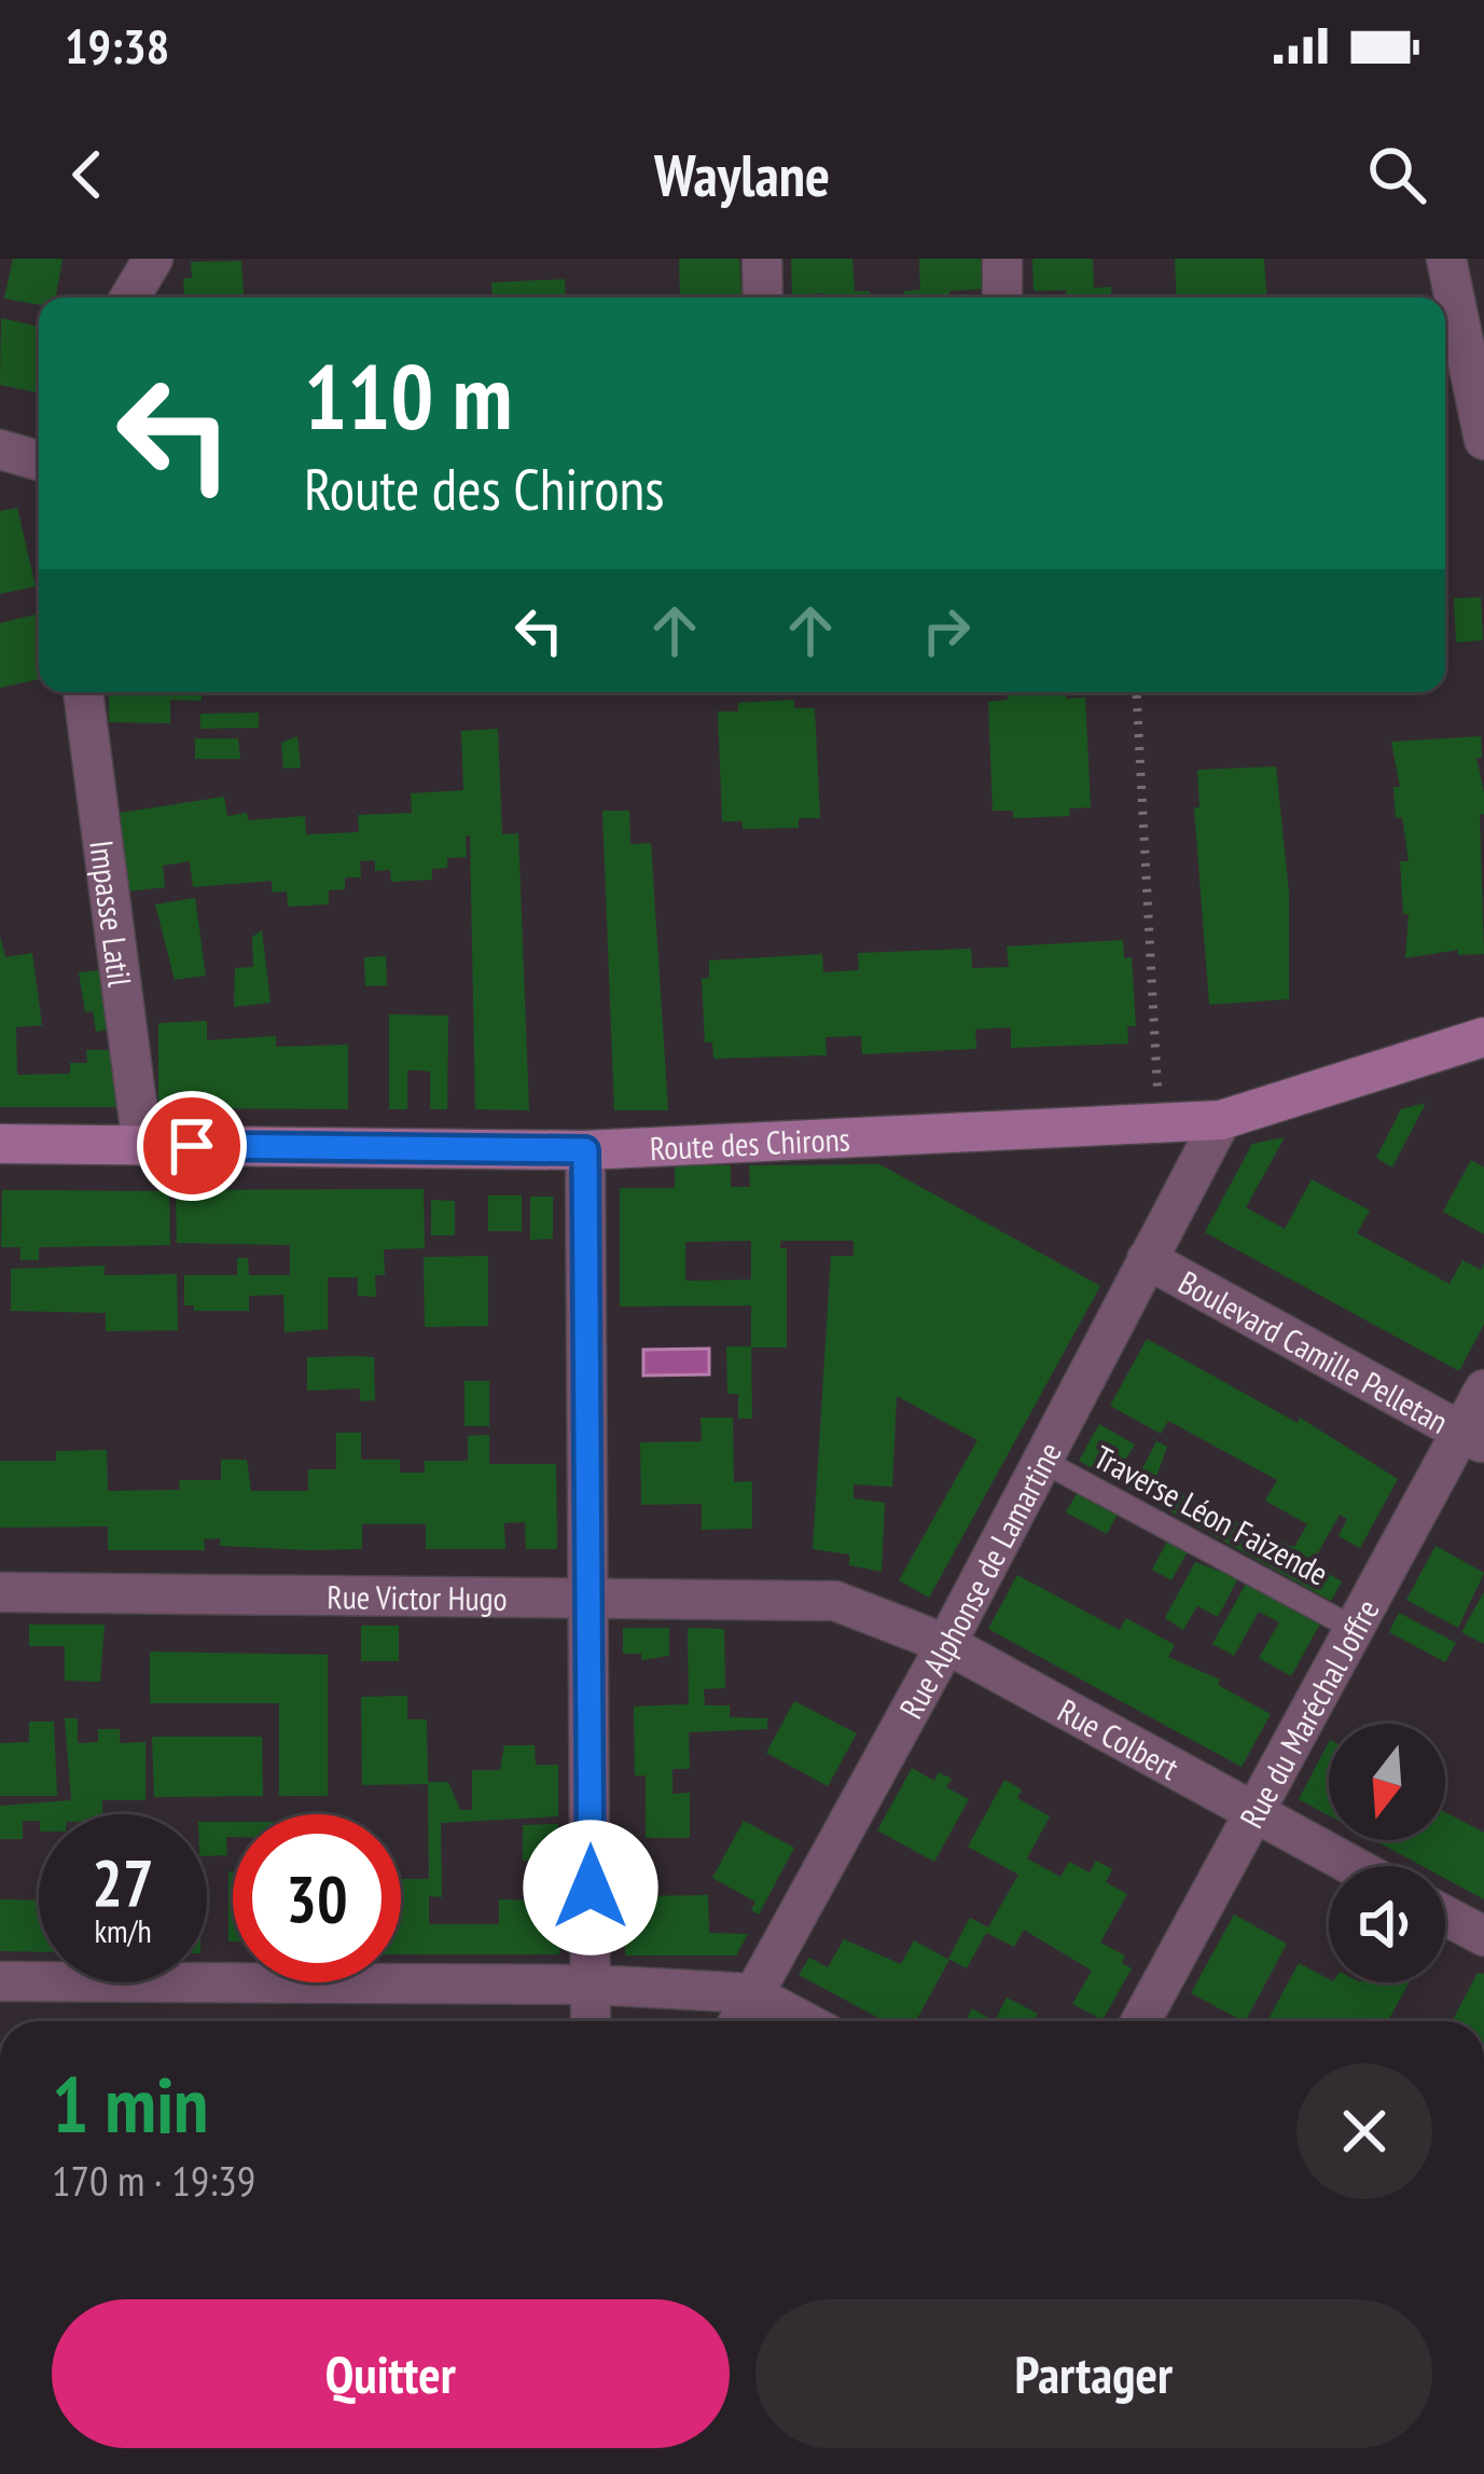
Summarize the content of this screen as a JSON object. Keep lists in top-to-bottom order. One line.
{"streets":{"street":["Impasse Latil","Route des Chirons","Boulevard Camille Pelletan","Rue Alphonse de Lamartine","Rue Victor Hugo","Rue du Maréchal Joffre","Rue Colbert"],"lane":["Traverse Léon Faizende"]},"crossings":[["Impasse Latil","Route des Chirons"],["Route des Chirons","Rue Alphonse de Lamartine"],["Boulevard Camille Pelletan","Rue Alphonse de Lamartine"],["Boulevard Camille Pelletan","Rue du Maréchal Joffre"],["Traverse Léon Faizende","Rue Alphonse de Lamartine"],["Traverse Léon Faizende","Rue du Maréchal Joffre"],["Rue Alphonse de Lamartine","Rue Colbert"],["Rue Victor Hugo","Rue Colbert"],["Rue du Maréchal Joffre","Rue Colbert"]],"north":"bottom","page":{"status":"19:38","header":"Waylane","turn":["110 m","Route des Chirons"],"speed":"27 km/h","limit":"30","heading":["1 min","170 m · 19:39"],"buttons":["Quitter","Partager"]}}
